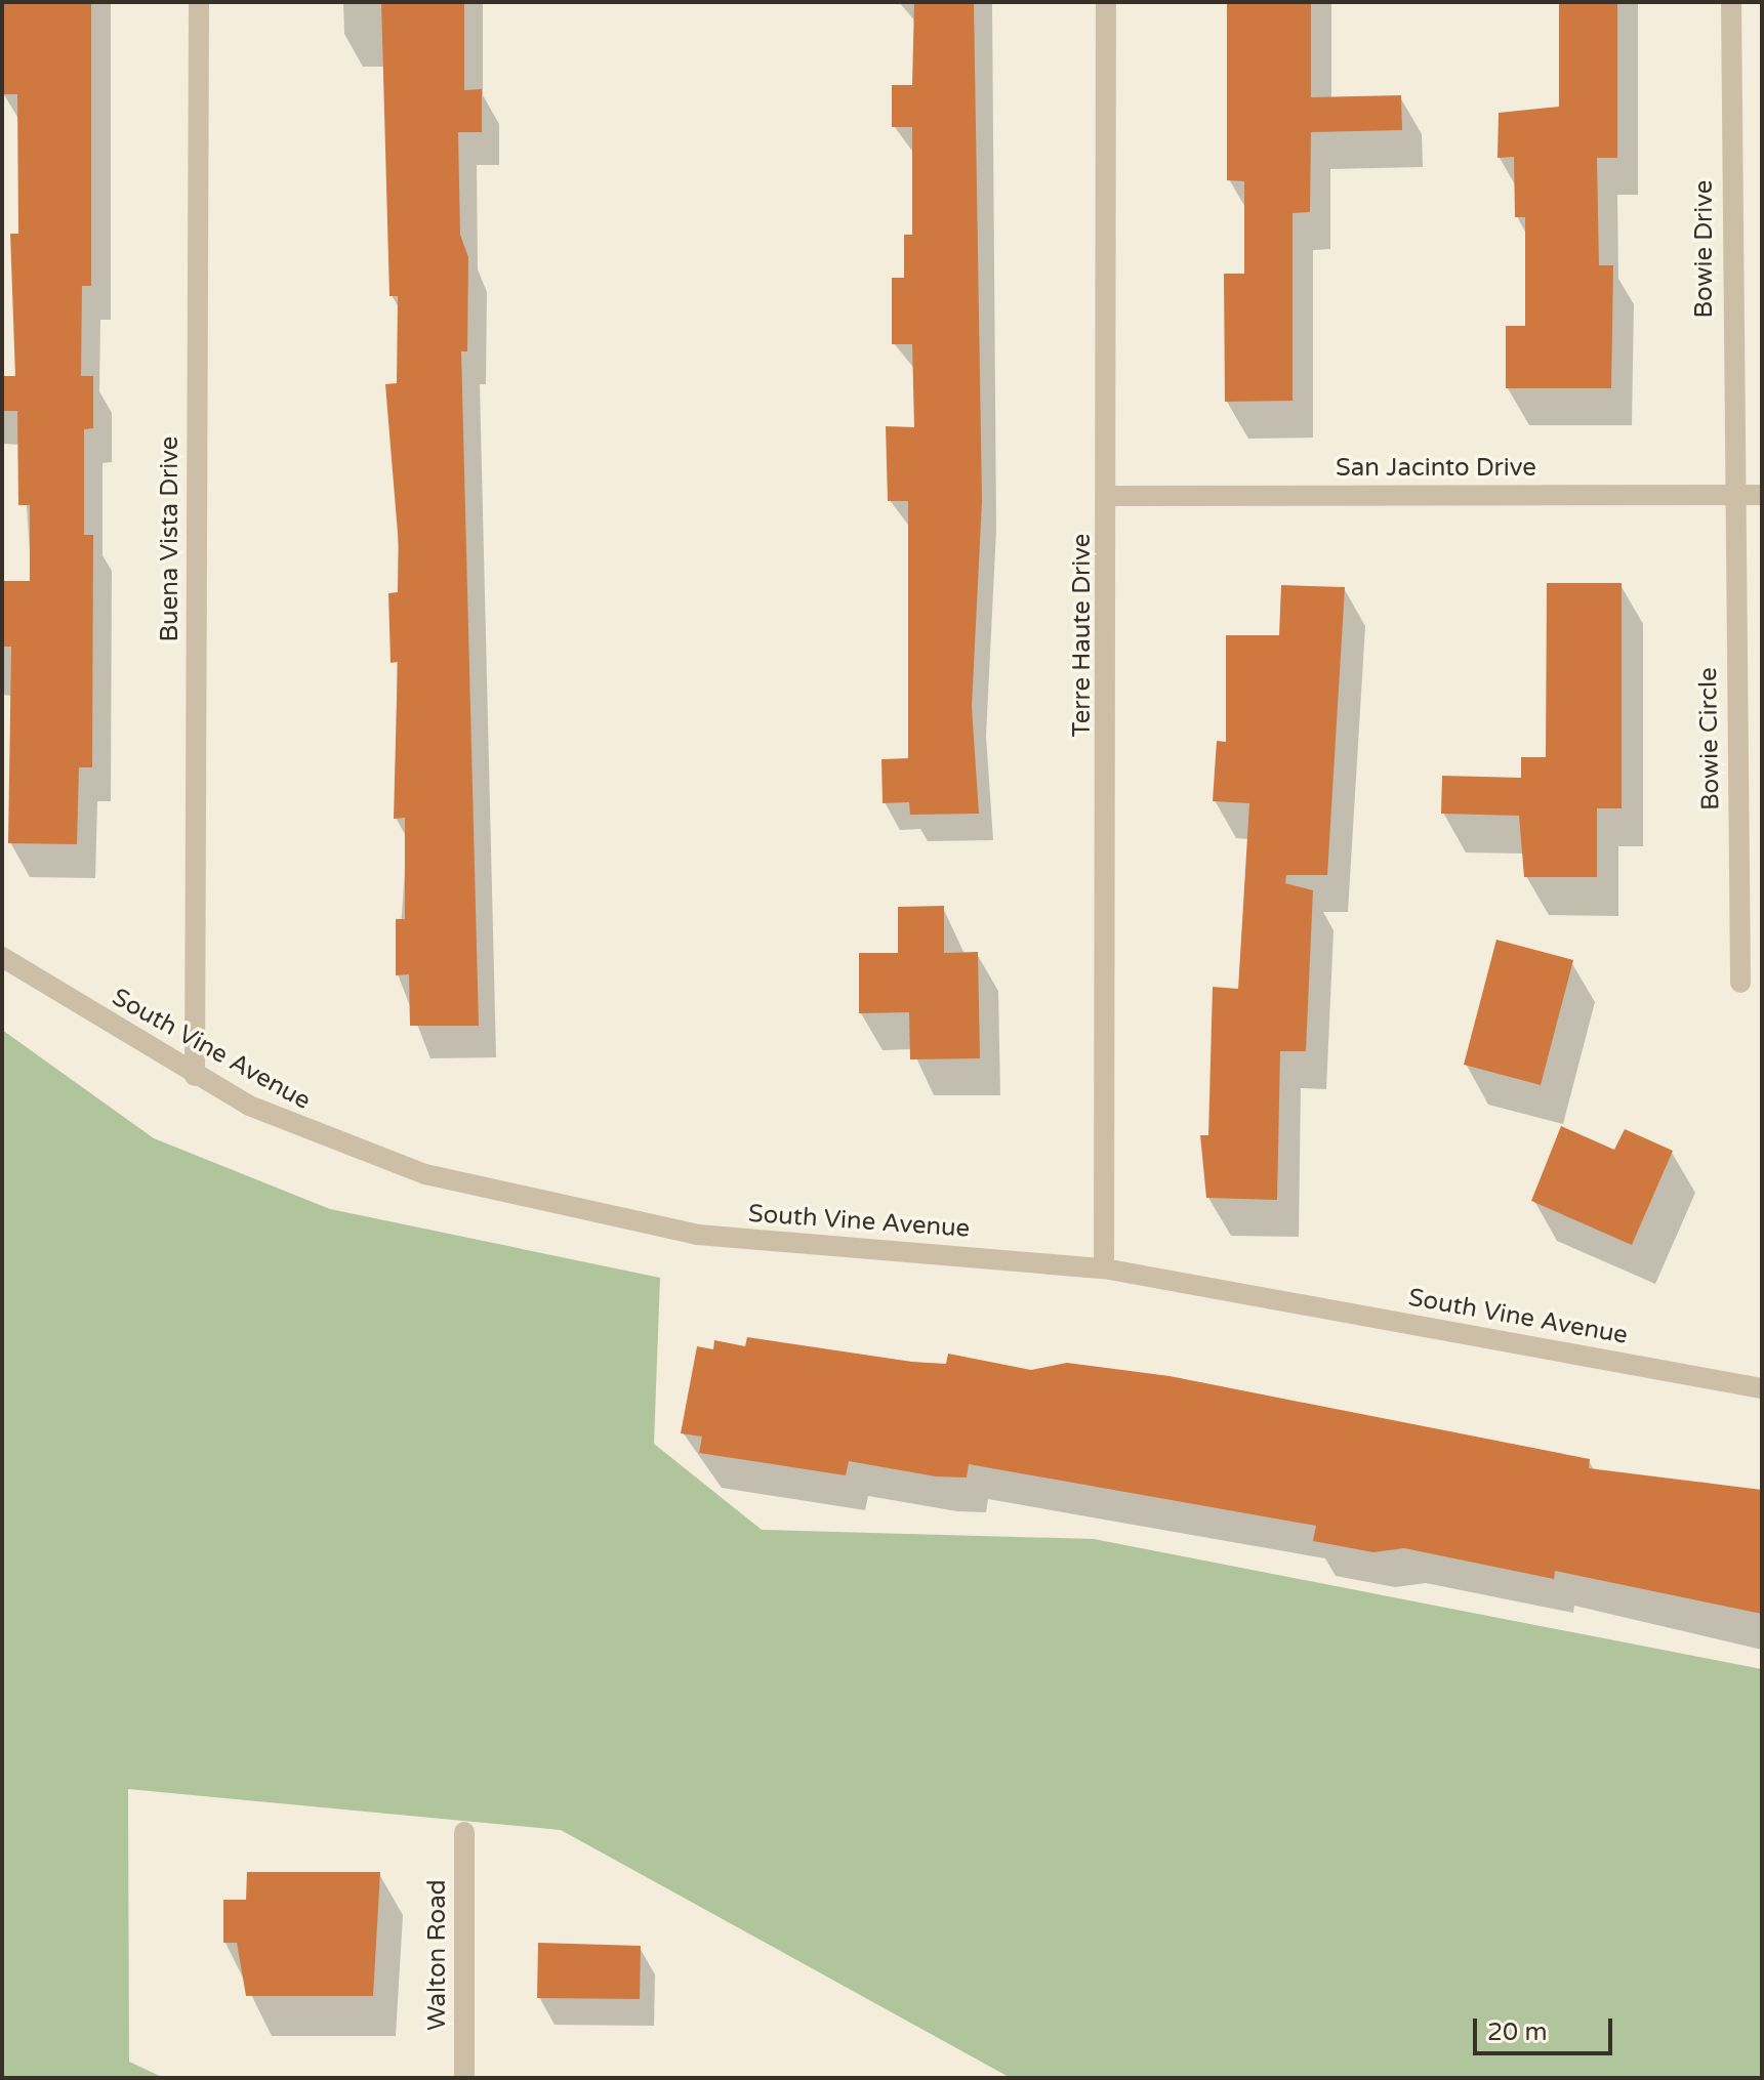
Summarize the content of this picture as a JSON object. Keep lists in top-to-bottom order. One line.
{"streets":{"street":["Bowie Drive","San Jacinto Drive","Buena Vista Drive","Terre Haute Drive","Bowie Circle","South Vine Avenue","Walton Road"]},"crossings":[["Bowie Drive","San Jacinto Drive"],["Bowie Drive","Bowie Circle"],["San Jacinto Drive","Terre Haute Drive"],["San Jacinto Drive","Bowie Circle"],["Buena Vista Drive","South Vine Avenue"],["Terre Haute Drive","South Vine Avenue"]],"scale_bar":"20 m"}
